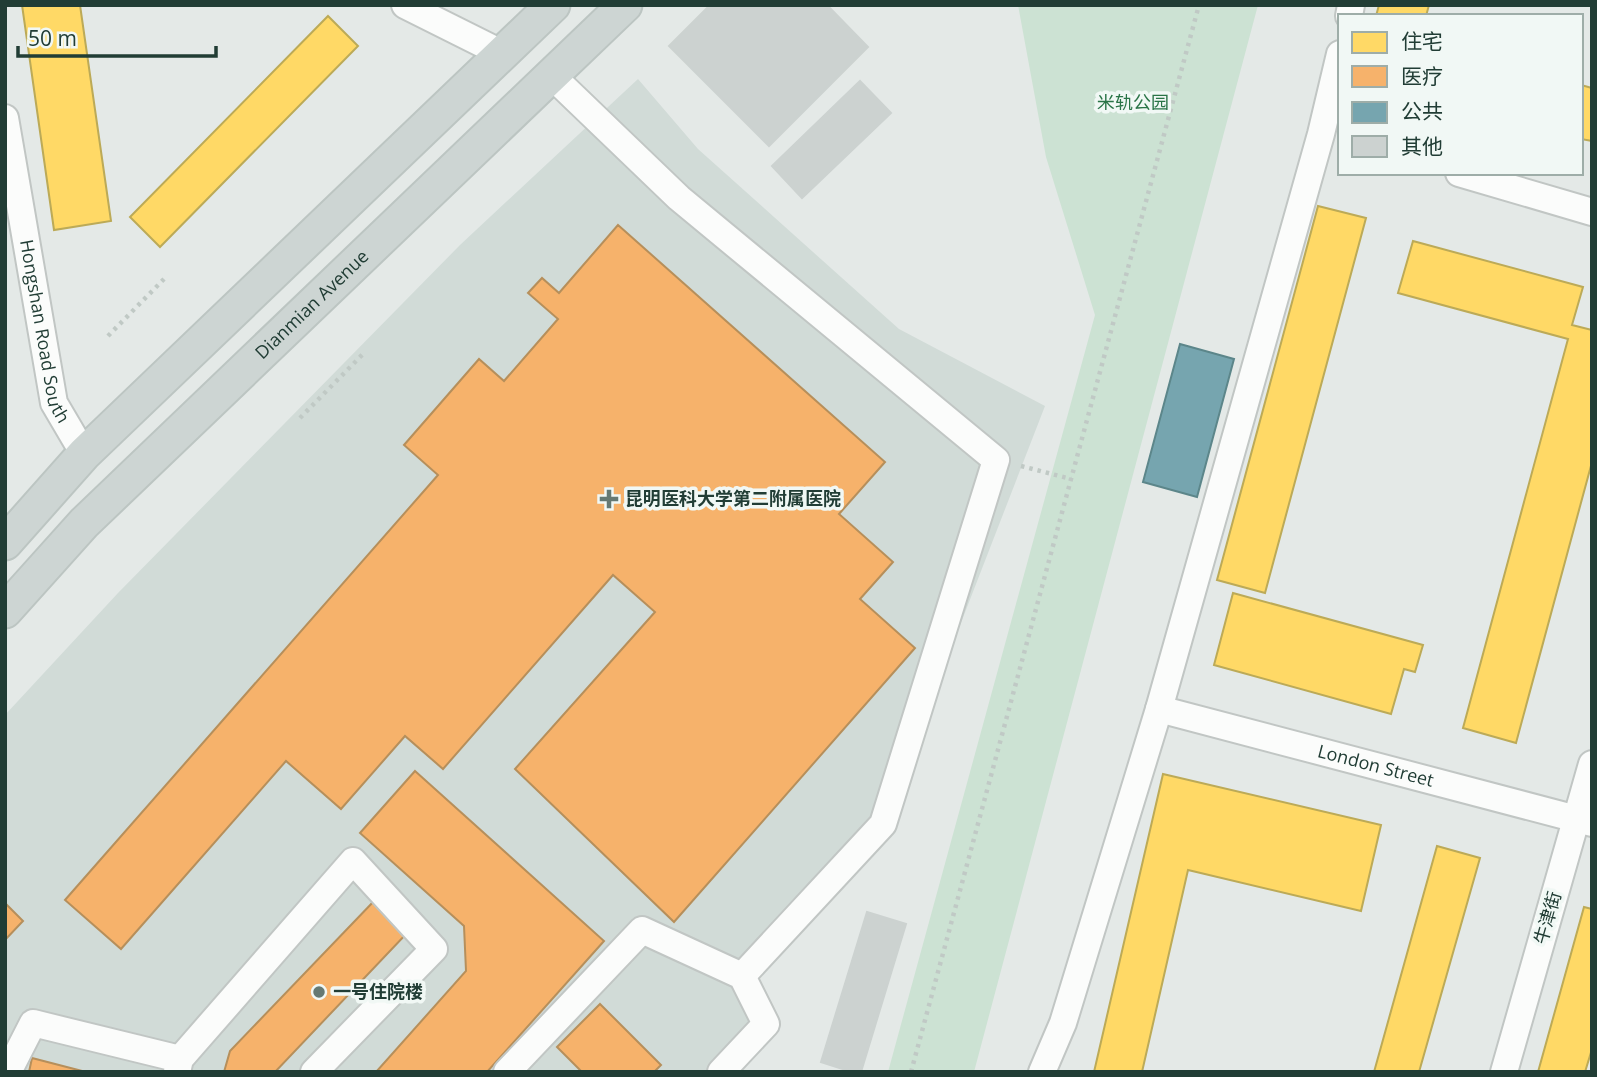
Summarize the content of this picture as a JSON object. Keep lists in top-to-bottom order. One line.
{"streets":{"main road":["Dianmian Avenue"],"street":["Hongshan Road South","London Street","牛津街"]},"crossings":[["London Street","牛津街"]],"parks":["米轨公园"],"places":{"health":["昆明医科大学第二附属医院"],"other":["一号住院楼"]},"legend":["住宅","医疗","公共","其他"],"scale_bar":"50 m"}
